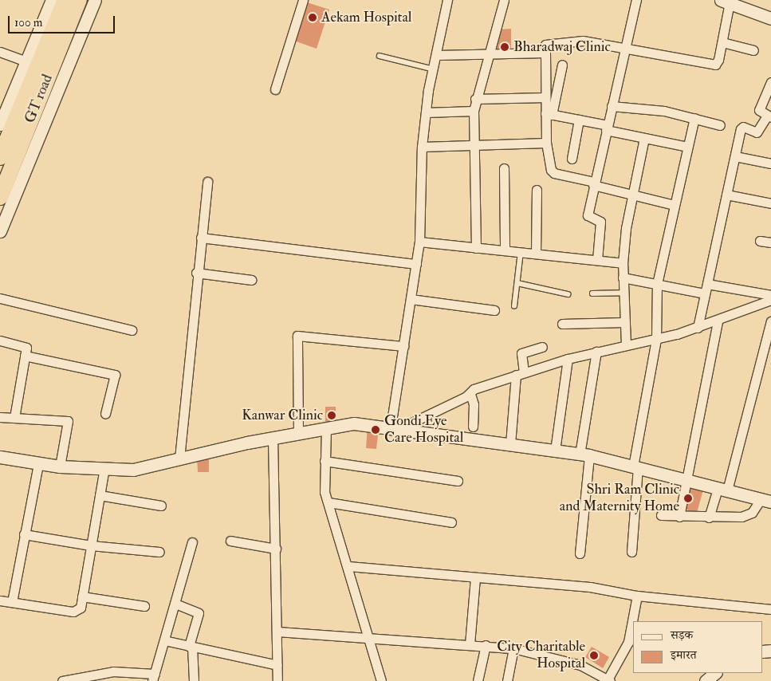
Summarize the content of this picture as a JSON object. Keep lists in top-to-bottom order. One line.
{"streets":{"highway":["GT road"]},"places":["Aekam Hospital","Bharadwaj Clinic","Kanwar Clinic","Gondi Eye Care Hospital","Shri Ram Clinic and Maternity Home","City Charitable Hospital"],"legend":["सड़क","इमारत"],"scale_bar":"100 m"}
